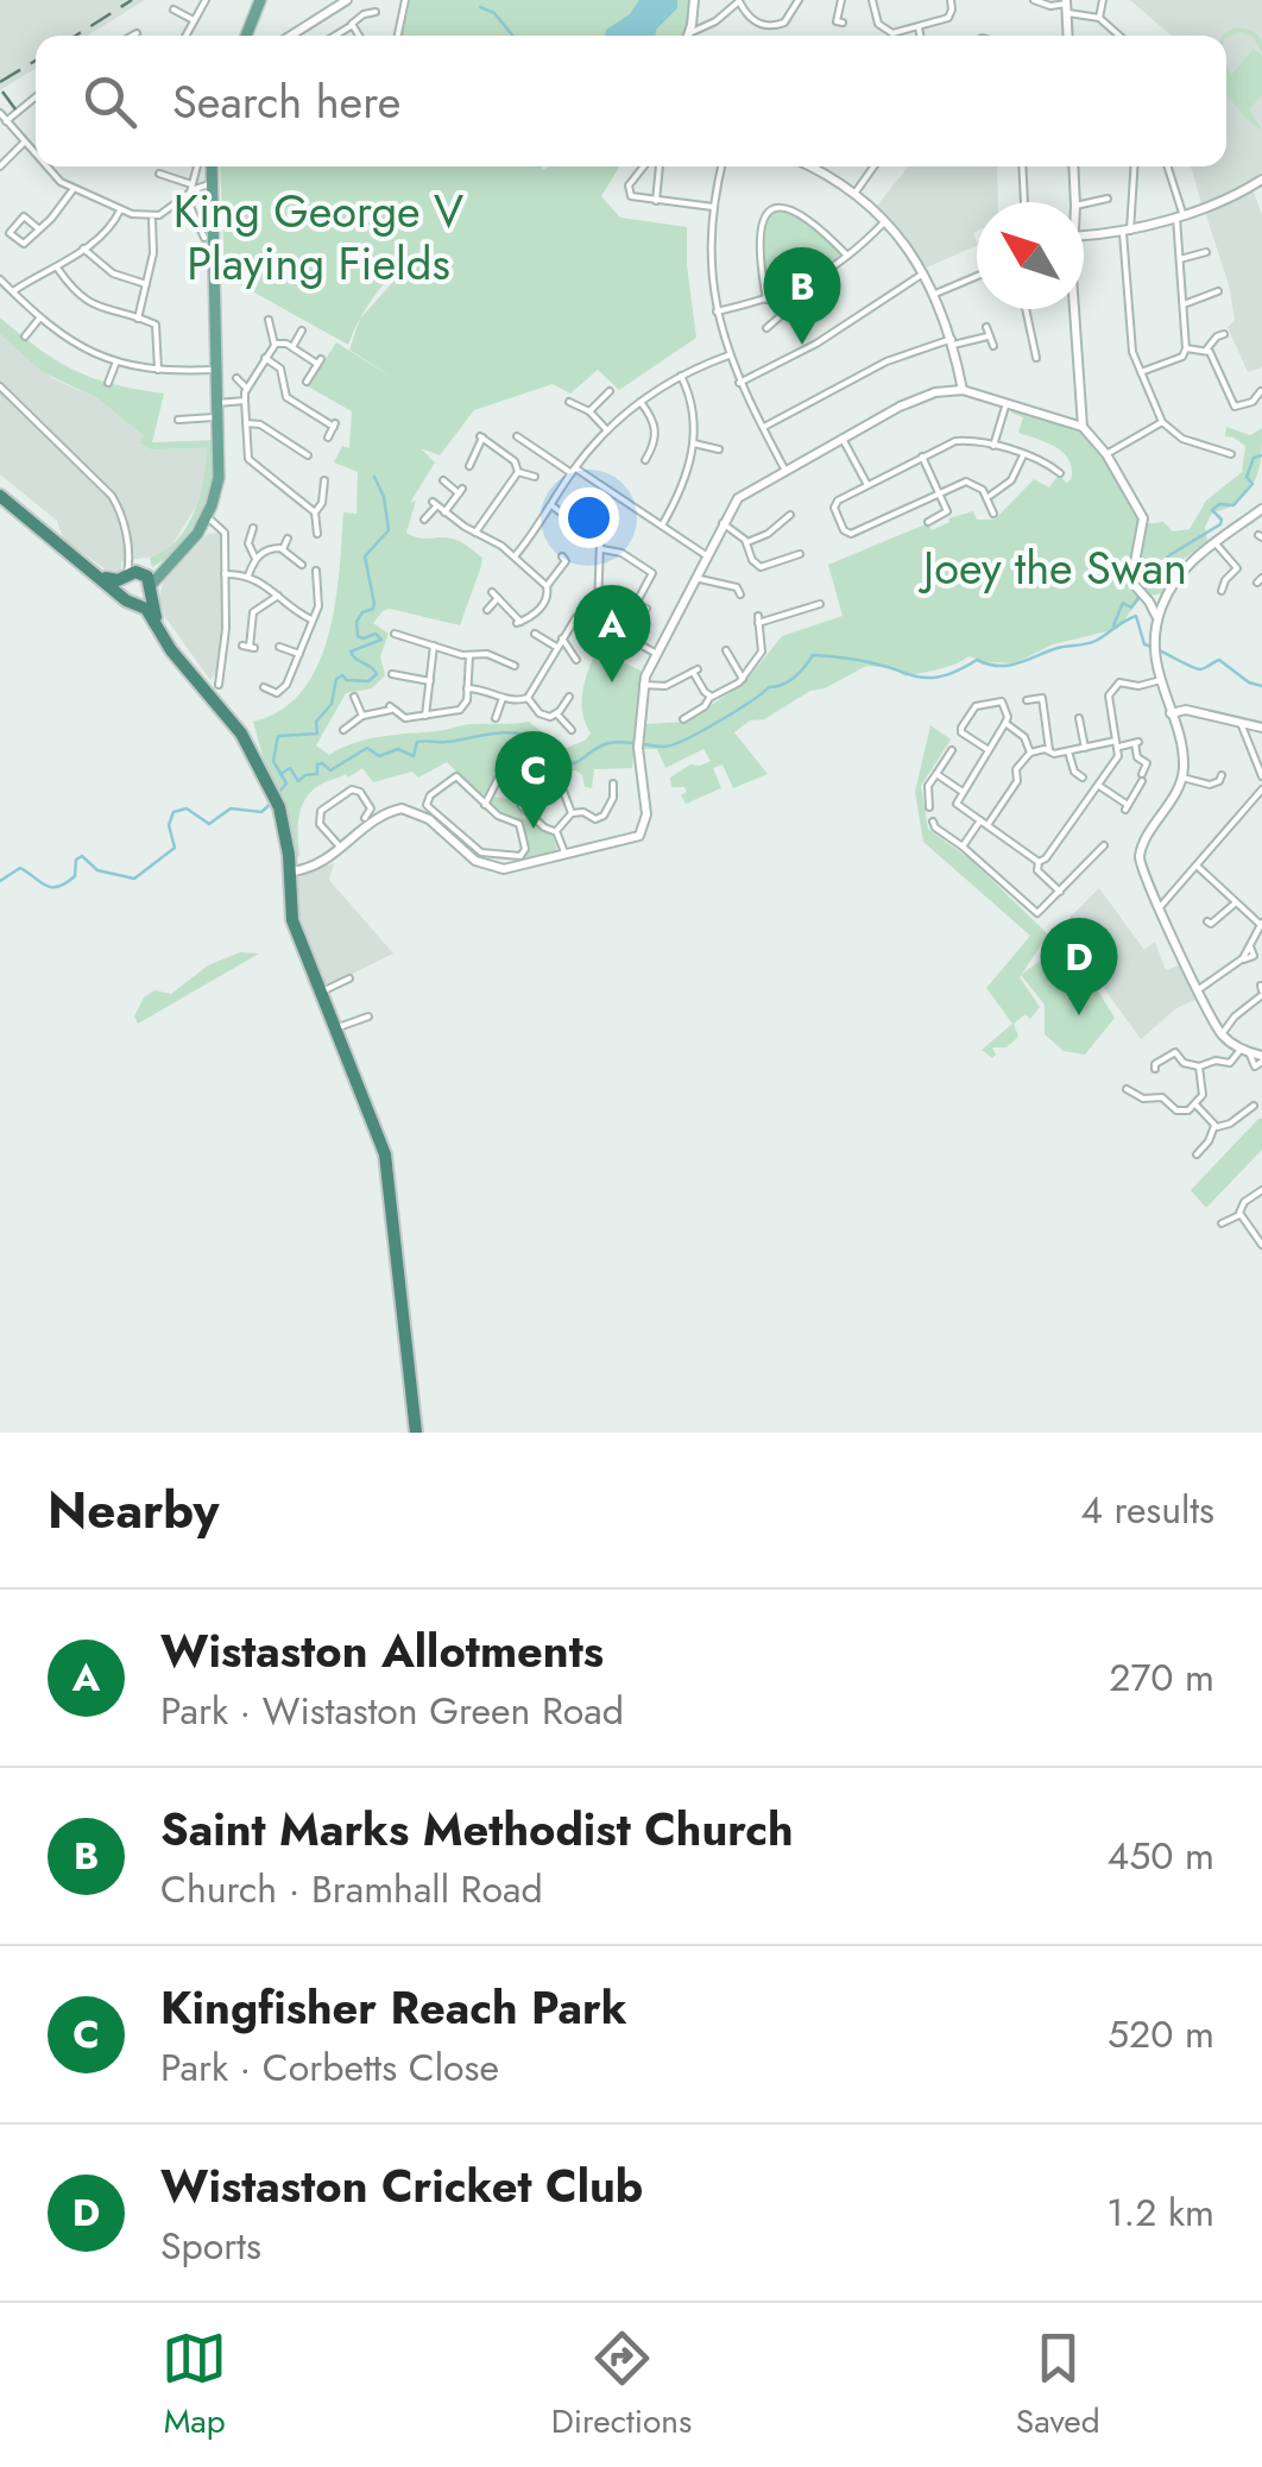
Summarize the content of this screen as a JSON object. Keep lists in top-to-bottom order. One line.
{"parks":["King George V Playing Fields","Joey the Swan"],"north":"top left","page":{"search":"Search here","pins":["B","A","C","D"],"heading":["Nearby","4 results"],"list":[{"mark":"A","name":"Wistaston Allotments","note":"Park · Wistaston Green Road","value":"270 m"},{"mark":"B","name":"Saint Marks Methodist Church","note":"Church · Bramhall Road","value":"450 m"},{"mark":"C","name":"Kingfisher Reach Park","note":"Park · Corbetts Close","value":"520 m"},{"mark":"D","name":"Wistaston Cricket Club","note":"Sports","value":"1.2 km"}],"nav":["Map","Directions","Saved"]}}
